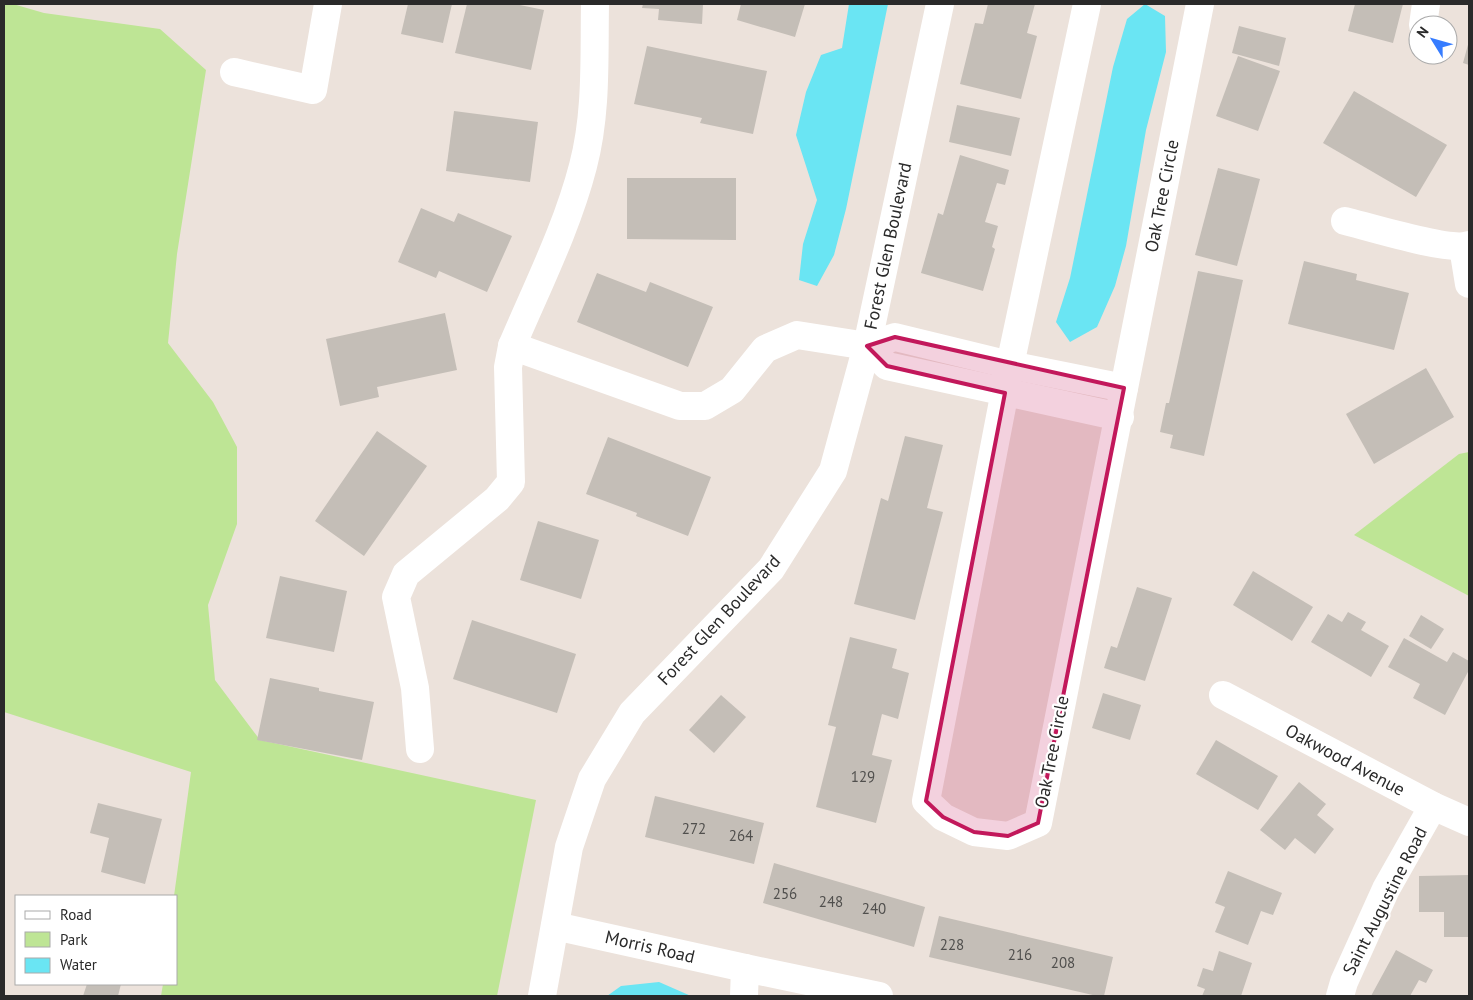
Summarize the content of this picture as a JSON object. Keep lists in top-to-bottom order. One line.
{"streets":{"street":["Oak Tree Circle","Forest Glen Boulevard","Oakwood Avenue","Saint Augustine Road","Morris Road"]},"crossings":[["Forest Glen Boulevard","Morris Road"],["Oakwood Avenue","Saint Augustine Road"]],"house_numbers":["129","272","264","256","248","240","228","216","208"],"legend":["Road","Park","Water"],"north":"top left"}
